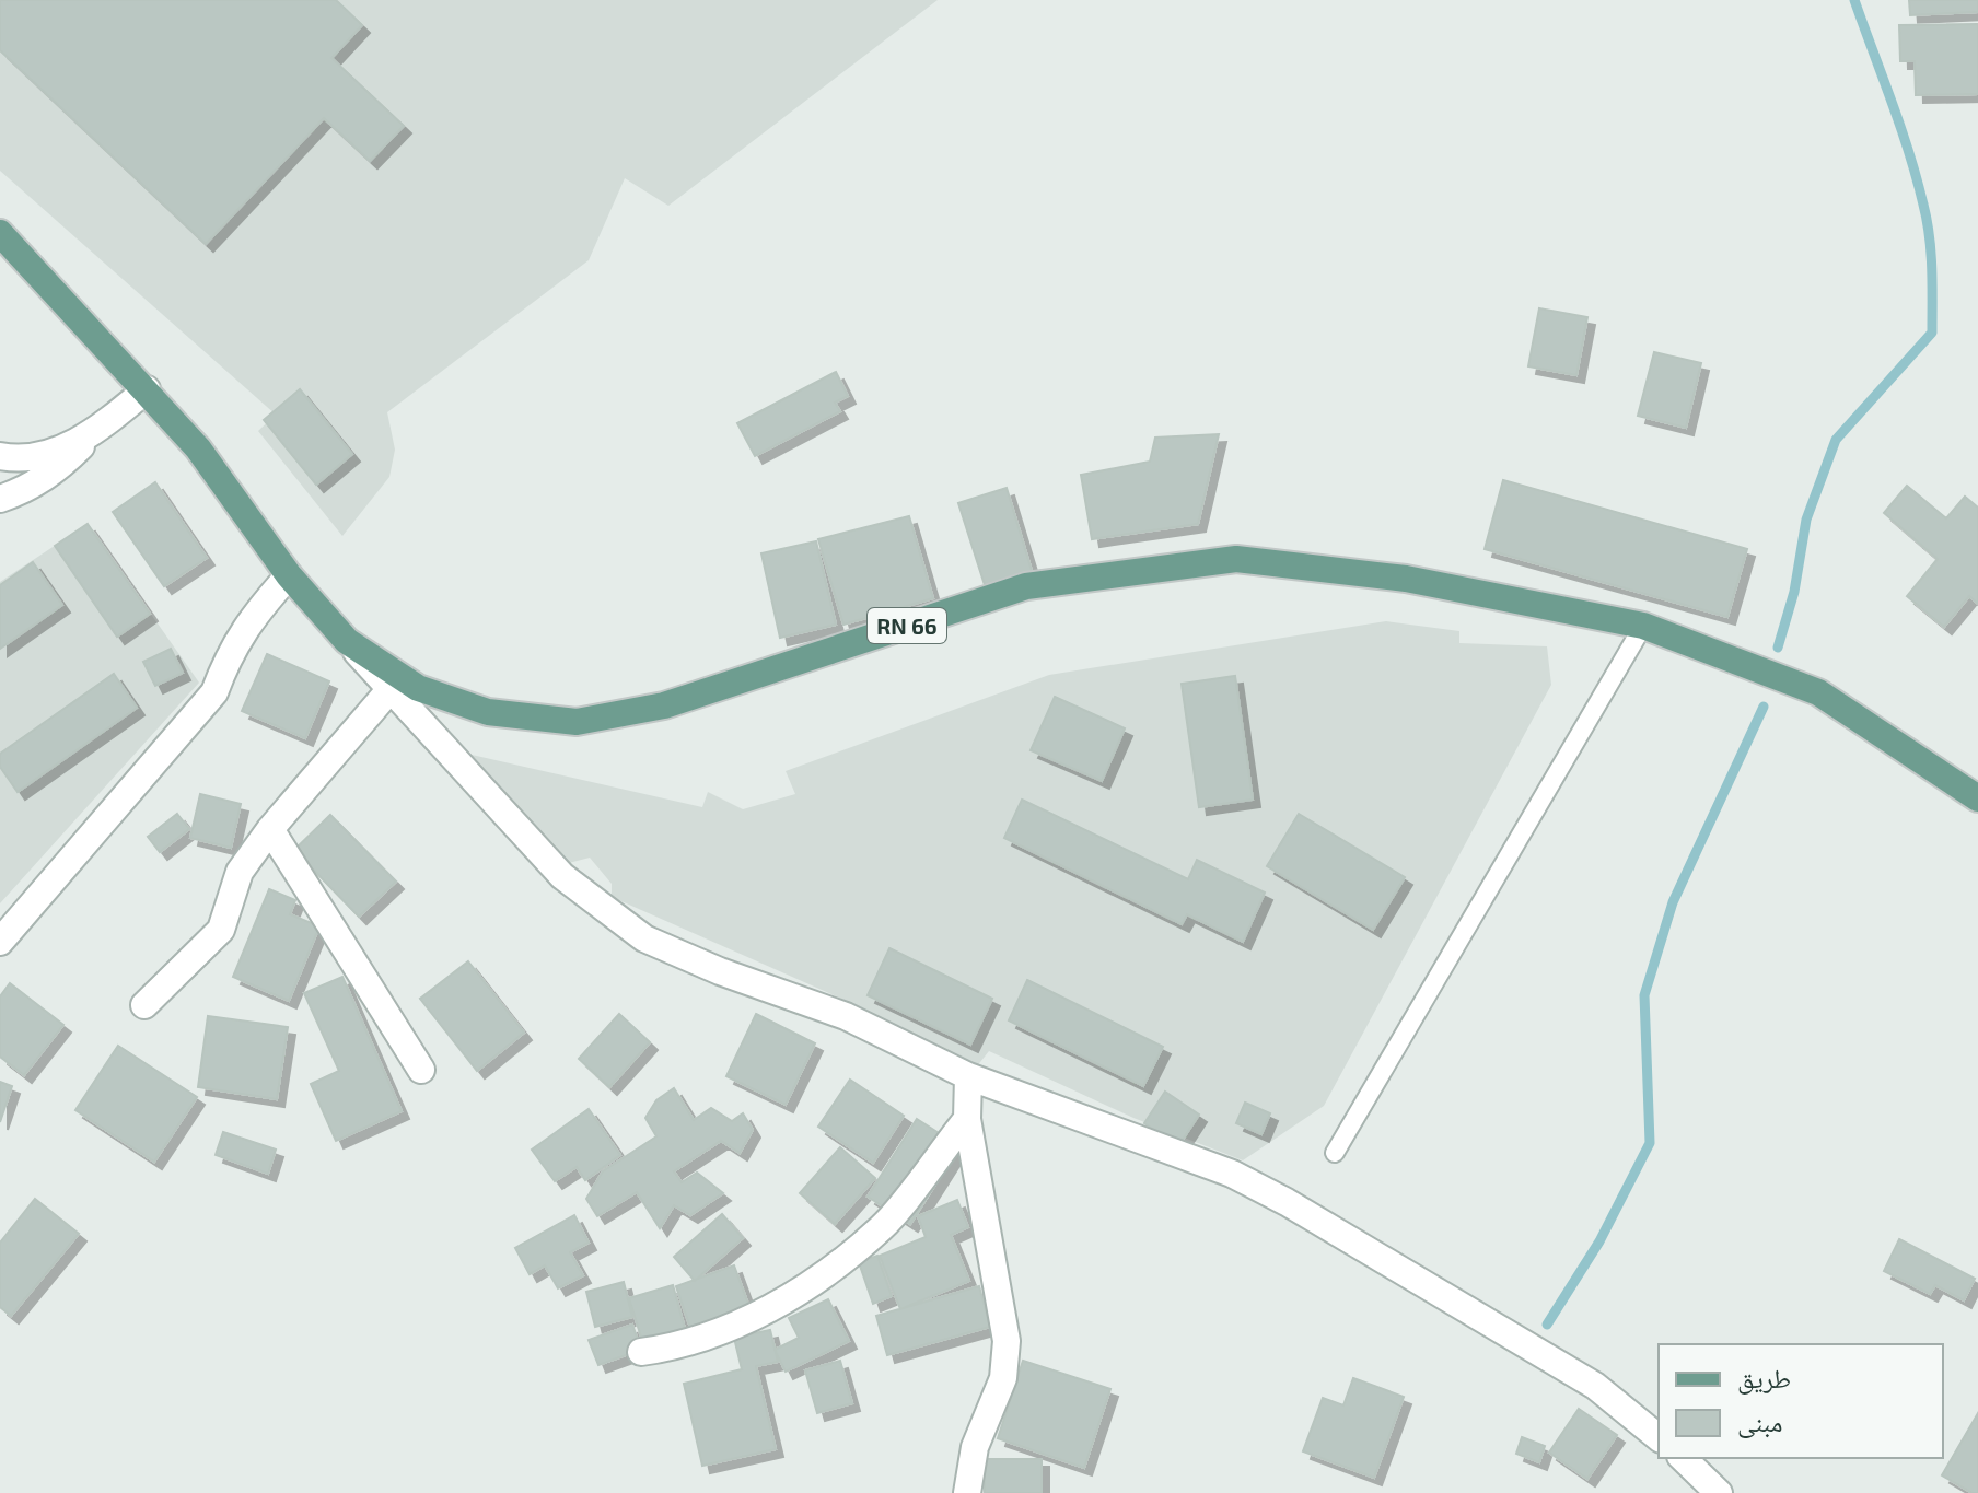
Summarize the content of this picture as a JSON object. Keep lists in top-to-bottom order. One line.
{"streets":{"main road":["RN 66"]},"legend":["طريق","مبنى"]}
